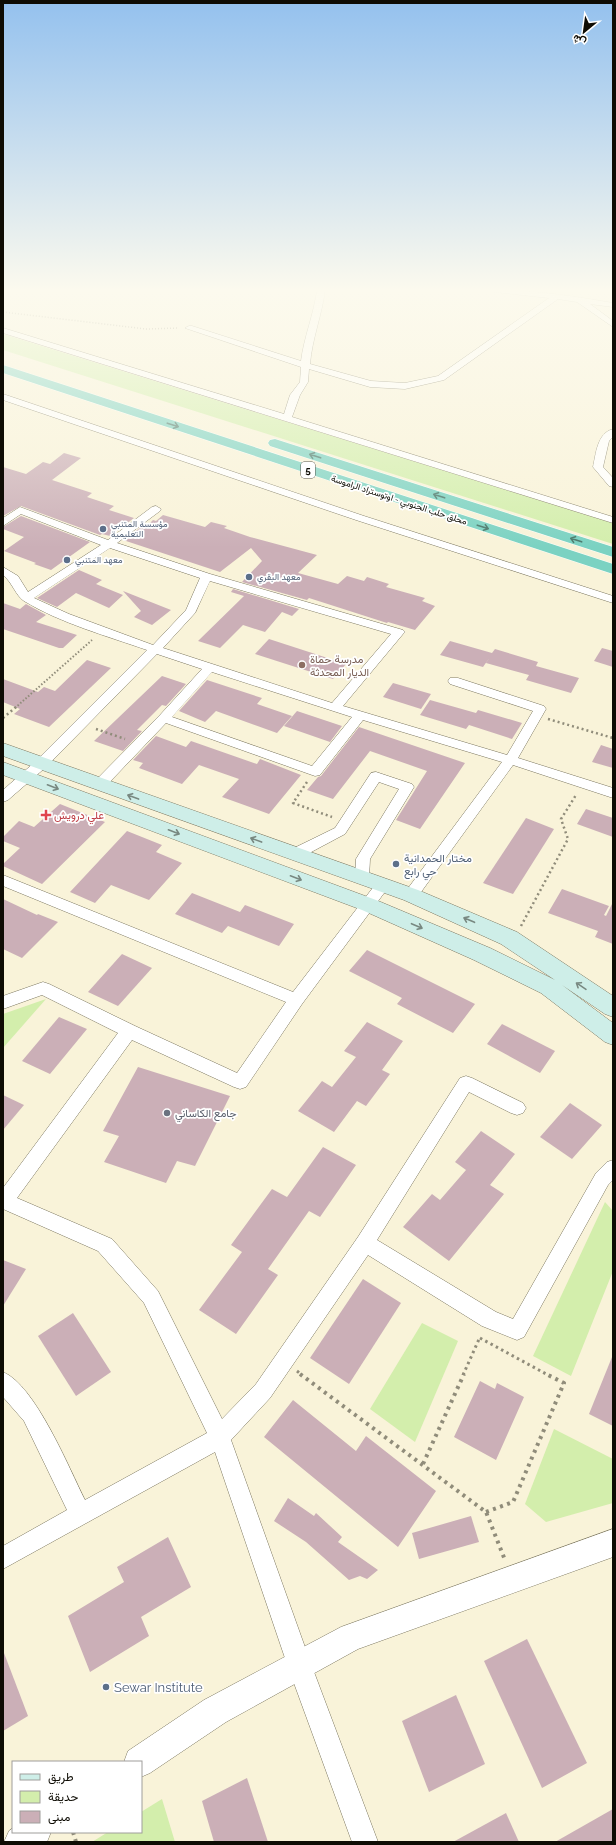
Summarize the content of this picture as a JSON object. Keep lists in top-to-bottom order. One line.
{"streets":{"highway":["5","محلق حلب الجنوبي - اوتوستراد الراموسة"]},"places":{"other":["مؤسسة المتنبي التعليمية","معهد المتنبي","معهد البقري","مدرسة حماة الديار المحدثة","مختار الحمدانية حي رابع","جامع الكاساني","Sewar Institute"],"health":["علي درويش"]},"legend":["طريق","حديقة","مبنى"],"north":"bottom left"}
